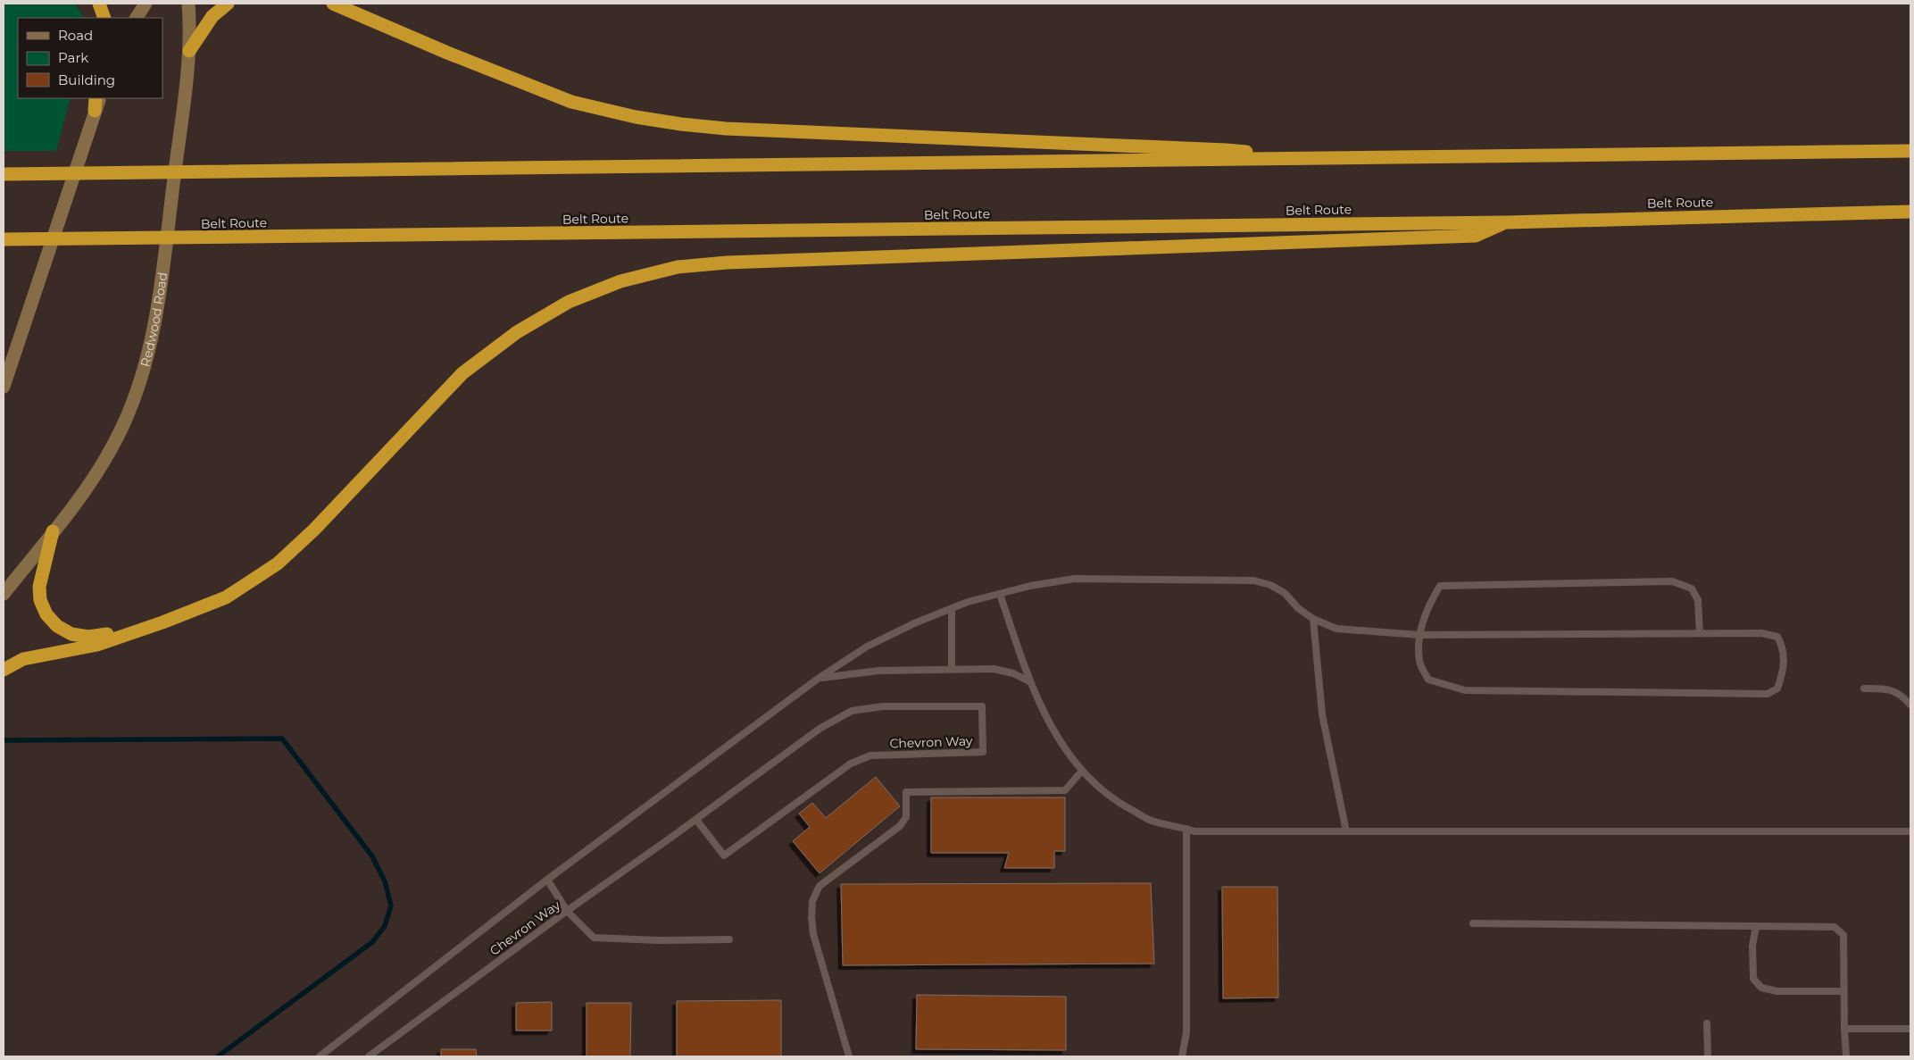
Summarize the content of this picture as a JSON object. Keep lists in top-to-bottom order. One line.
{"streets":{"highway":["Belt Route"],"main road":["Redwood Road"],"lane":["Chevron Way"]},"legend":["Road","Park","Building"]}
